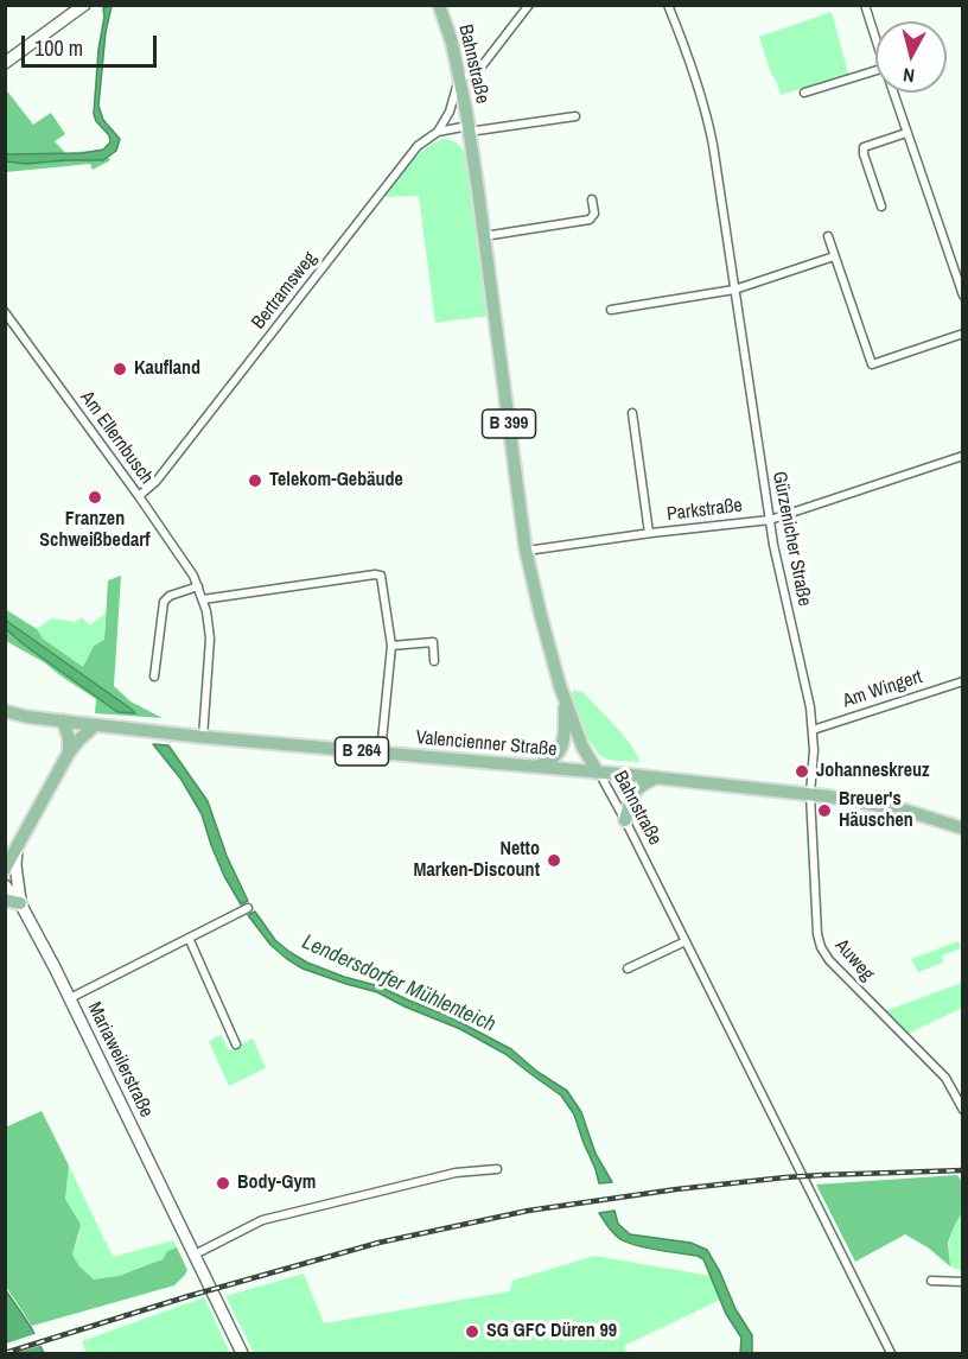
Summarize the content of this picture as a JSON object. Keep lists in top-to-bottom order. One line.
{"streets":{"main road":["Bahnstraße","B 399","Valencienner Straße","B 264","Mariaweilerstraße"],"street":["Bertramsweg","Am Ellernbusch","Parkstraße","Gürzenicher Straße","Am Wingert","Auweg"]},"crossings":[["Bahnstraße","Bertramsweg"],["Bahnstraße","Parkstraße"],["Bahnstraße","Valencienner Straße"],["Bertramsweg","Am Ellernbusch"],["Am Ellernbusch","Valencienner Straße"],["Parkstraße","Gürzenicher Straße"],["Gürzenicher Straße","Am Wingert"],["Gürzenicher Straße","Valencienner Straße"],["Gürzenicher Straße","Auweg"],["Valencienner Straße","Auweg"]],"water":["Lendersdorfer Mühlenteich"],"places":["Kaufland","Telekom-Gebäude","Franzen Schweißbedarf","Johanneskreuz","Breuer's Häuschen","Netto Marken-Discount","Body-Gym","SG GFC Düren 99"],"scale_bar":"100 m","north":"bottom"}
